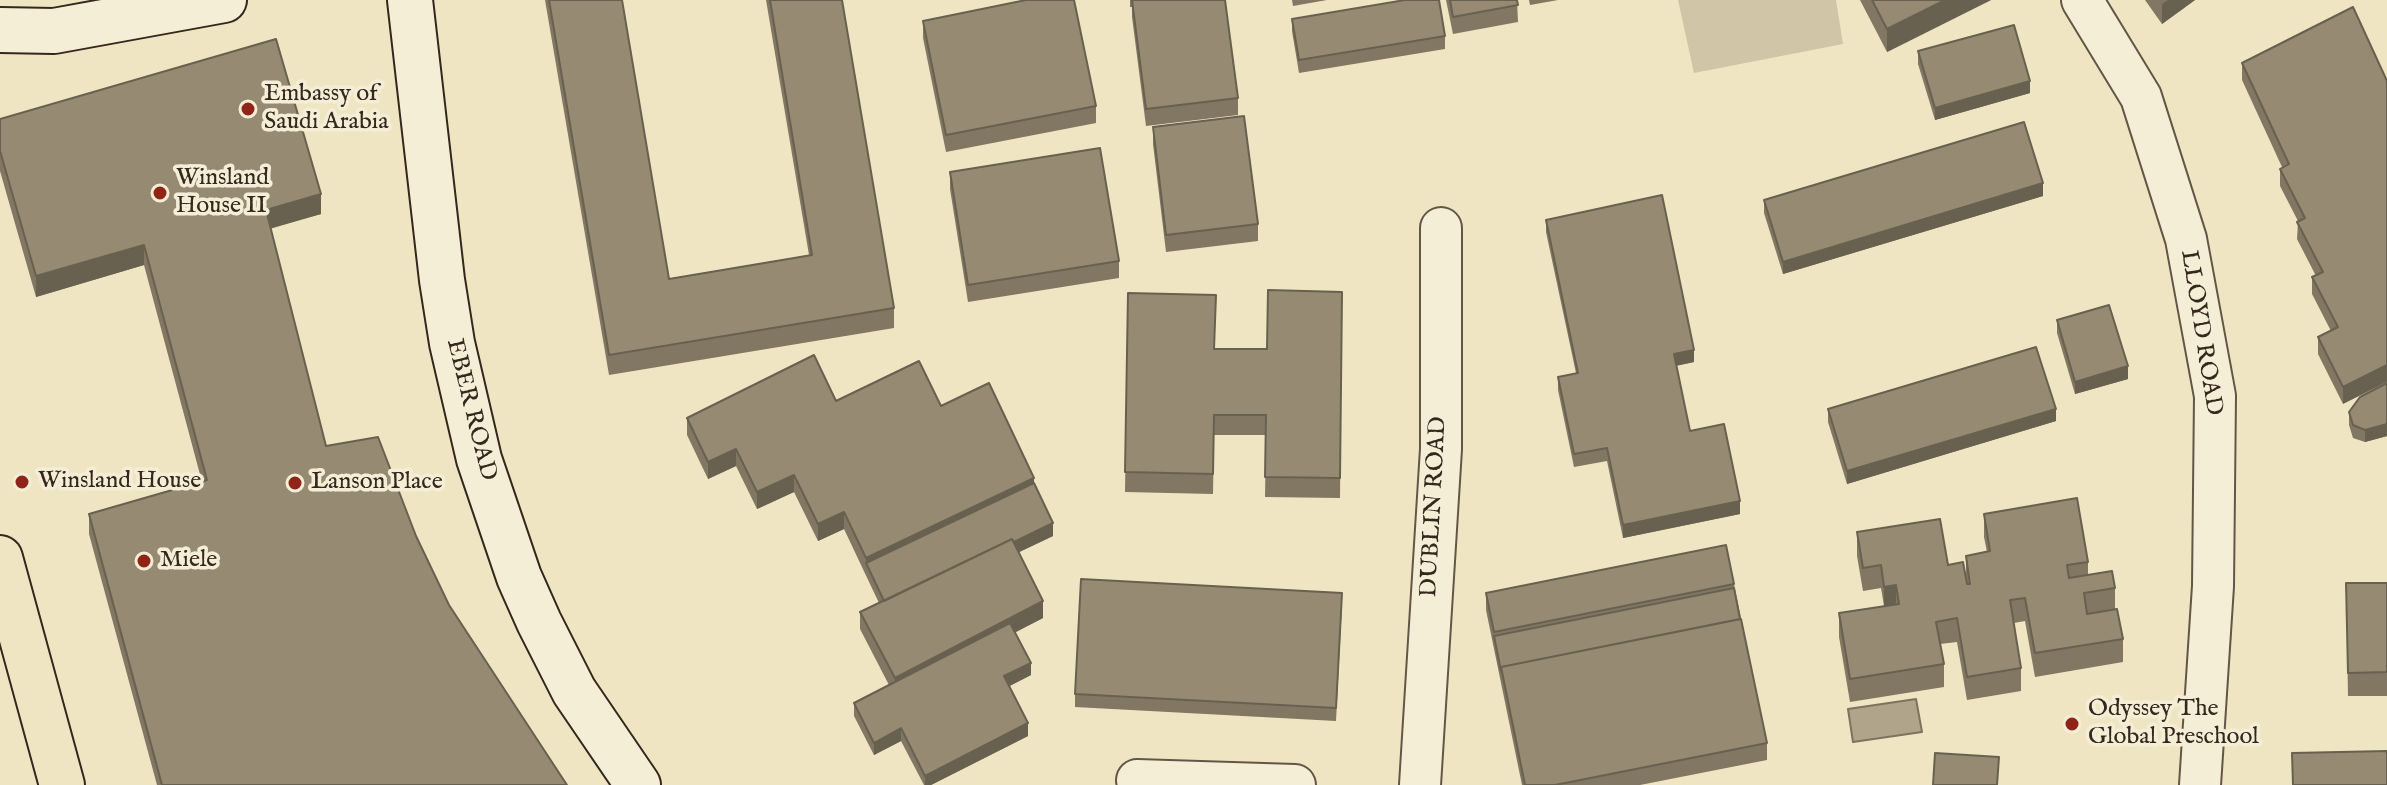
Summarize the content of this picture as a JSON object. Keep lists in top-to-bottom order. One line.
{"streets":{"main road":["EBER ROAD"],"street":["LLOYD ROAD","DUBLIN ROAD"]},"places":["Embassy of Saudi Arabia","Winsland House II","Winsland House","Lanson Place","Miele","Odyssey The Global Preschool"]}
